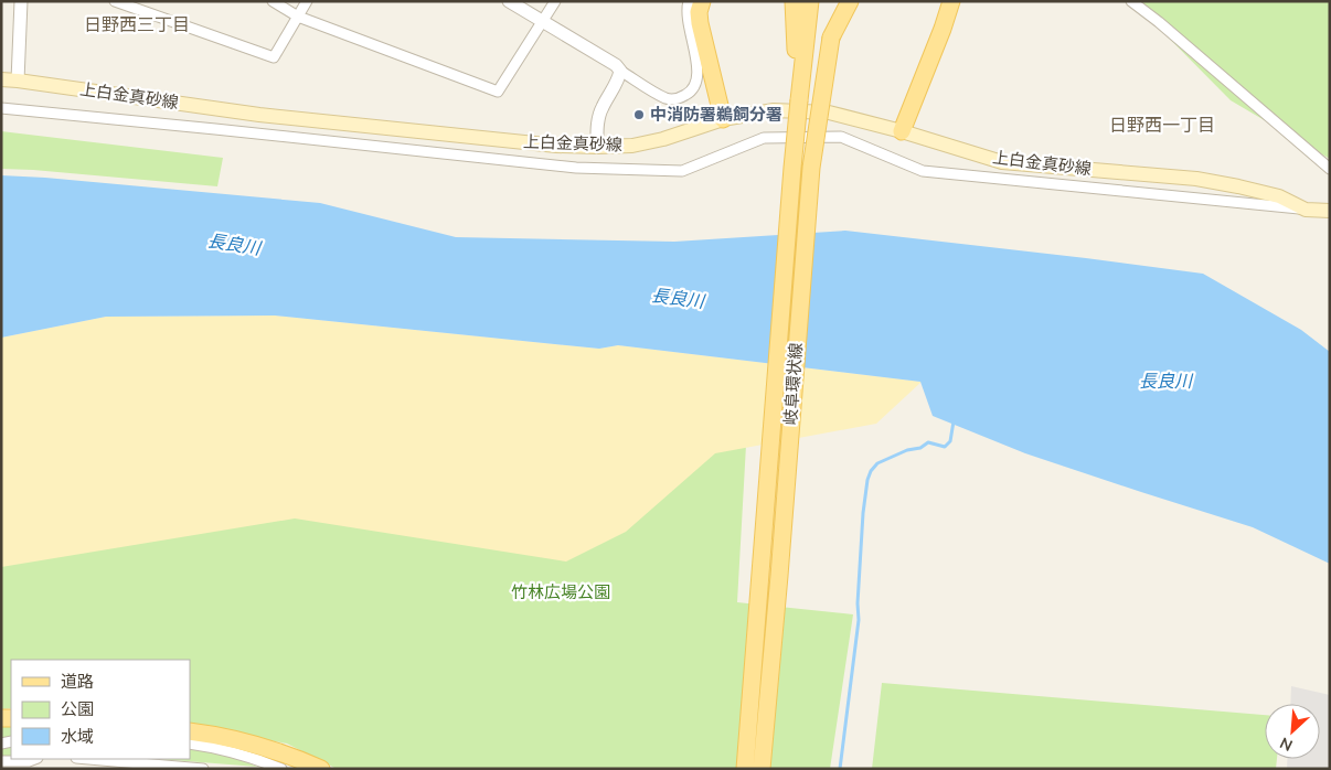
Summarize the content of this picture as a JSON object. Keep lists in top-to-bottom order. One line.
{"streets":{"main road":["上白金真砂線","岐阜環状線"]},"districts":["日野西三丁目","日野西一丁目"],"water":["長良川"],"parks":["竹林広場公園"],"places":["中消防署鵜飼分署"],"legend":["道路","公園","水域"],"north":"bottom left"}
